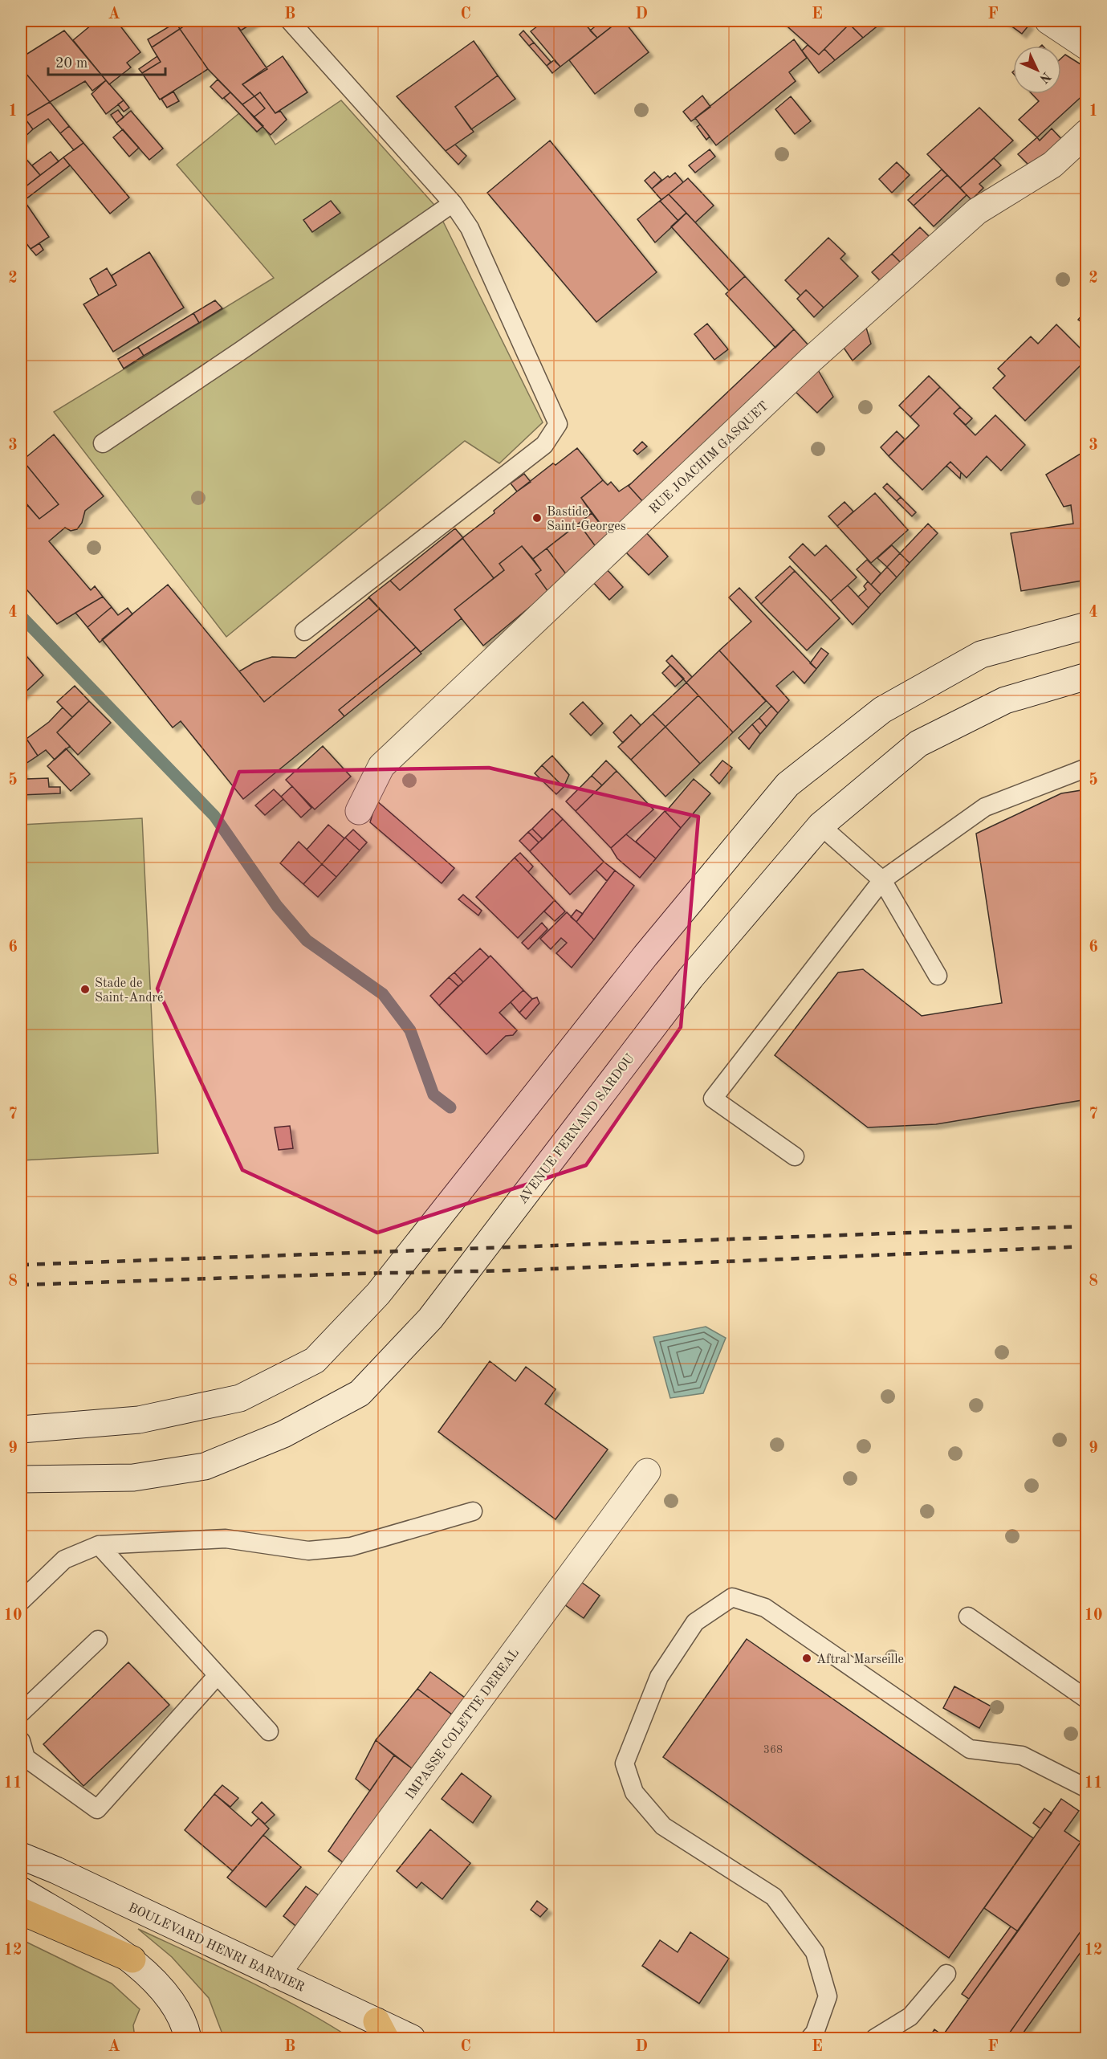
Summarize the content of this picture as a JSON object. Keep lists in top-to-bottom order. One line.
{"streets":{"main road":["RUE JOACHIM GASQUET","AVENUE FERNAND SARDOU","IMPASSE COLETTE DEREAL","BOULEVARD HENRI BARNIER"]},"crossings":[["IMPASSE COLETTE DEREAL","BOULEVARD HENRI BARNIER"]],"places":["Bastide Saint-Georges","Stade de Saint-André","Aftral Marseille"],"house_numbers":["368"],"scale_bar":"20 m","north":"bottom right","grid":{"columns":["A","B","C","D","E","F"],"rows":["1","2","3","4","5","6","7","8","9","10","11","12"]}}
